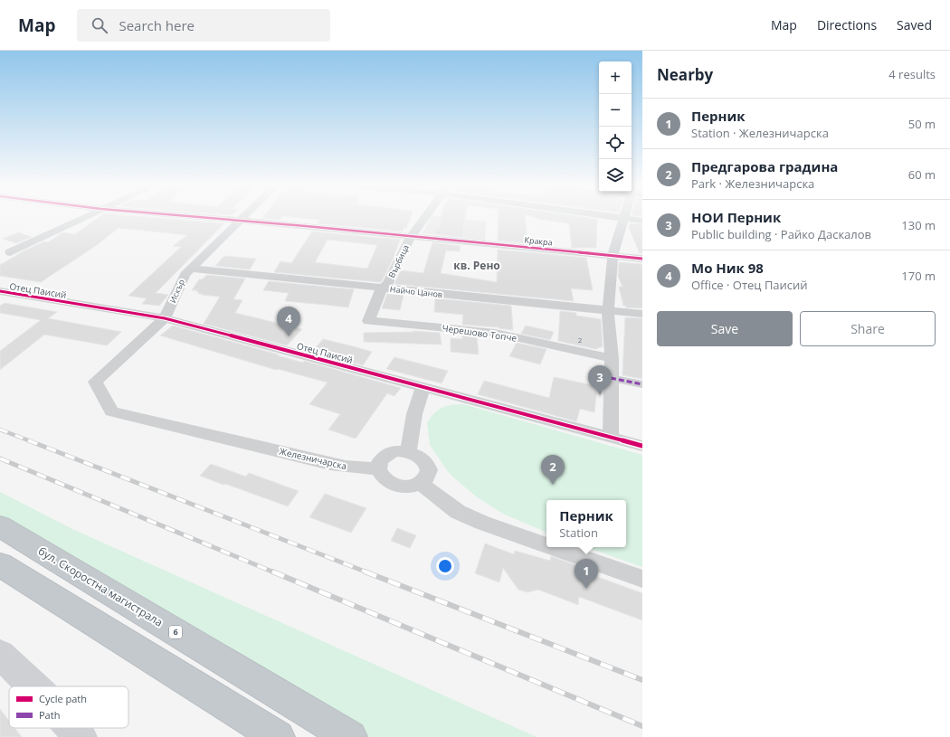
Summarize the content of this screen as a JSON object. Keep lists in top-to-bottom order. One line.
{"streets":{"highway":["бул. Скоростна магистрала","6"],"street":["Кракра","Върбица","Отец Паисий","Искър","Найчо Цанов","Черешово Топче","Железничарска"]},"crossings":[["Кракра","Върбица"],["Кракра","Искър"],["Върбица","Найчо Цанов"],["Върбица","Черешово Топче"],["Отец Паисий","Искър"],["Искър","Найчо Цанов"],["Искър","Железничарска"]],"districts":["кв. Рено"],"house_numbers":["2"],"legend":["Cycle path","Path"],"page":{"header":"Map","search":"Search here","nav":["Map","Directions","Saved"],"heading":["Nearby","4 results"],"map_buttons":["+","−"],"list":[{"mark":"1","name":"Перник","note":"Station · Железничарска","value":"50 m"},{"mark":"2","name":"Предгарова градина","note":"Park · Железничарска","value":"60 m"},{"mark":"3","name":"НОИ Перник","note":"Public building · Райко Даскалов","value":"130 m"},{"mark":"4","name":"Мо Ник 98","note":"Office · Отец Паисий","value":"170 m"}],"buttons":["Save","Share"],"pins":["4","3","2","1"],"popup":["Перник","Station"]}}
